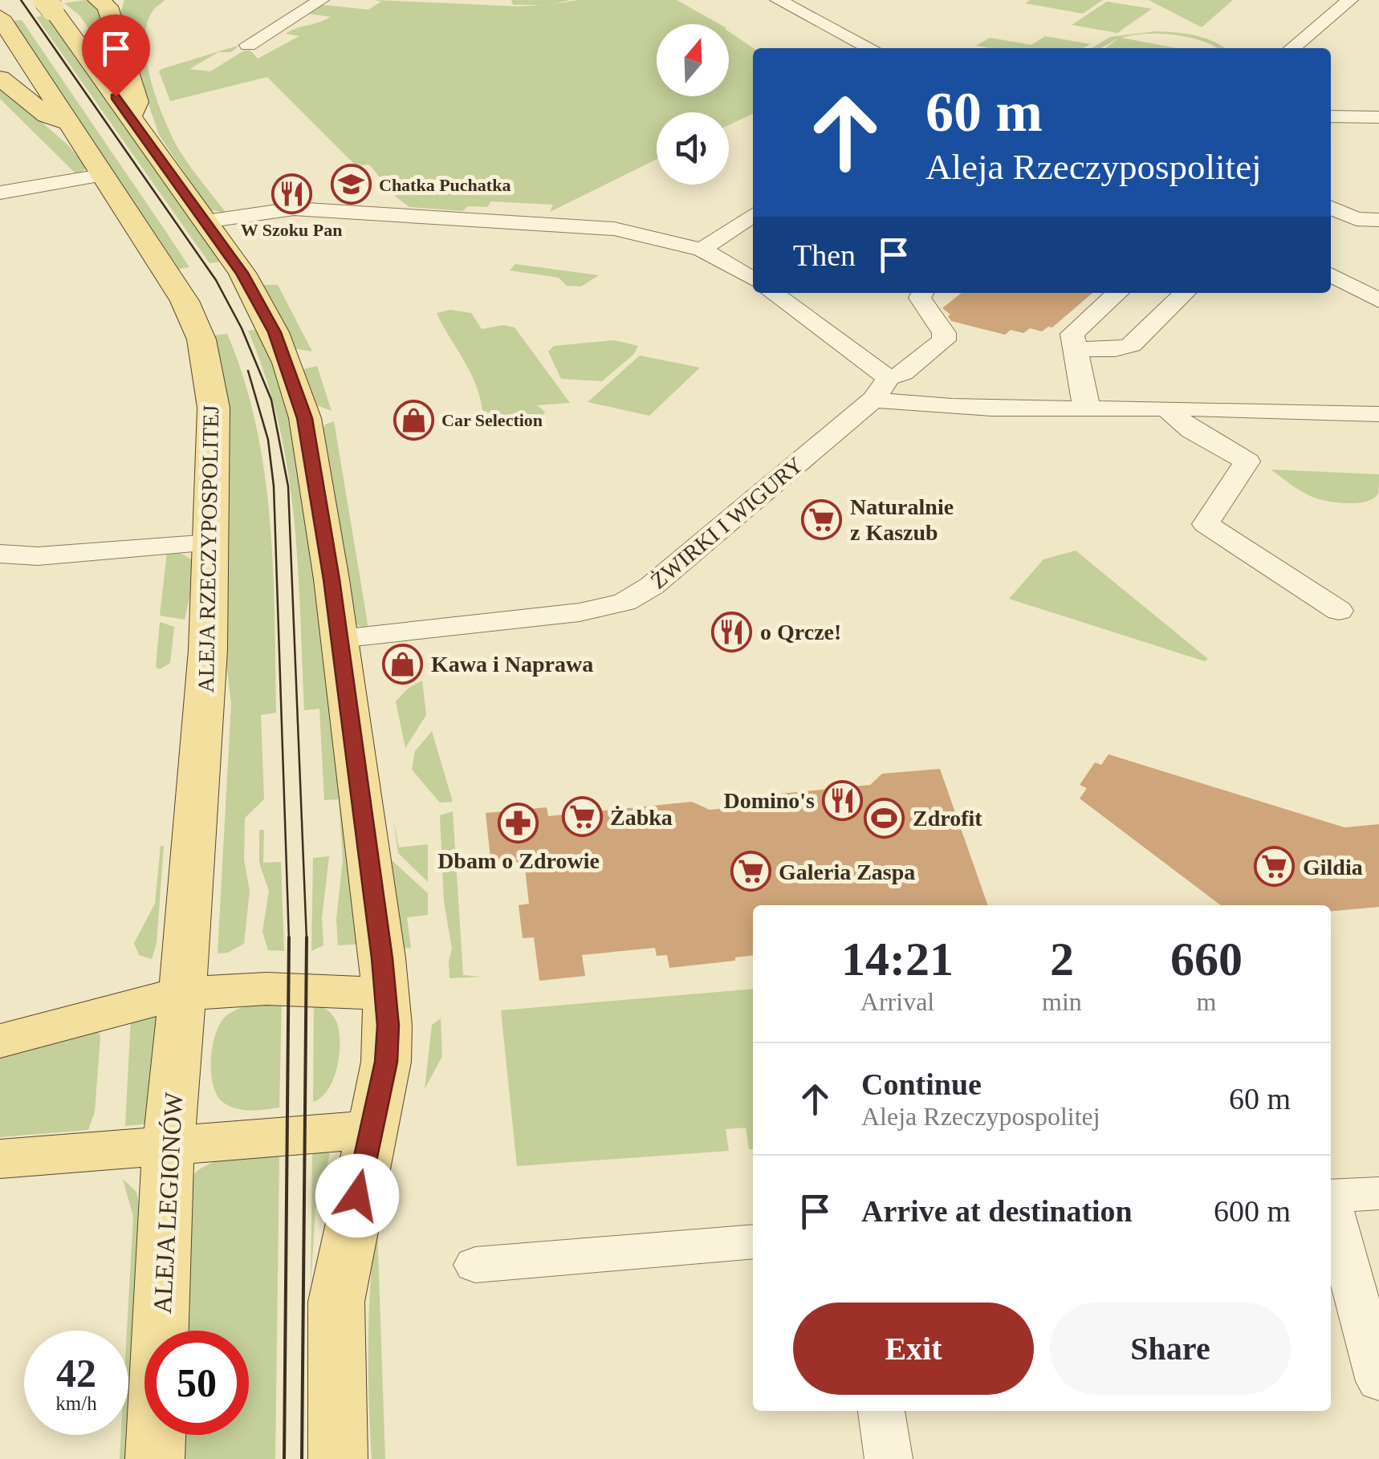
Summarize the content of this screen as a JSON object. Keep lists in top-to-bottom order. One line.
{"streets":{"main road":["ALEJA RZECZYPOSPOLITEJ","ALEJA LEGIONÓW"],"street":["ŻWIRKI I WIGURY"]},"crossings":[["ŻWIRKI I WIGURY","ALEJA RZECZYPOSPOLITEJ"],["ALEJA RZECZYPOSPOLITEJ","ALEJA LEGIONÓW"]],"places":{"school or university":["Chatka Puchatka"],"restaurant":["W Szoku Pan","o Qrcze!","Domino's"],"shop":["Car Selection","Kawa i Naprawa"],"supermarket":["Naturalnie z Kaszub","Żabka","Gildia","Galeria Zaspa"],"sports":["Zdrofit"],"pharmacy":["Dbam o Zdrowie"]},"north":"top","page":{"turn":["60 m","Aleja Rzeczypospolitej"],"then":"Then","eta":["14:21","Arrival","2","min","660","m"],"list":[{"name":"Continue","note":"Aleja Rzeczypospolitej","value":"60 m"},{"name":"Arrive at destination","value":"600 m"}],"buttons":["Exit","Share"],"speed":"42 km/h","limit":"50"}}
